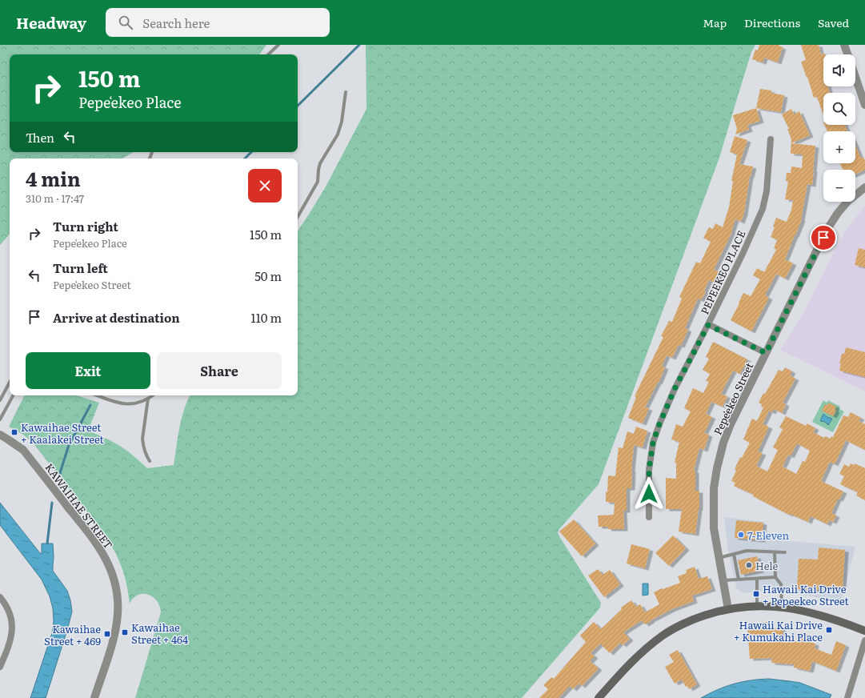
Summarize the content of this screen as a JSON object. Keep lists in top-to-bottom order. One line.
{"streets":{"street":["PEPEEKEO PLACE","Pepeʻekeo Street","KAWAIHAE STREET"]},"places":{"transit":["Kawaihae Street + Kaalakei Street","Hawaii Kai Drive + Pepeekeo Street","Hawaii Kai Drive + Kumukahi Place","Kawaihae Street + 464","Kawaihae Street + 469"],"other":["7-Eleven","Hele"]},"page":{"header":"Headway","search":"Search here","nav":["Map","Directions","Saved"],"map_buttons":["+","−"],"turn":["150 m","Pepeʻekeo Place"],"then":"Then","heading":["4 min","310 m · 17:47"],"list":[{"name":"Turn right","note":"Pepeʻekeo Place","value":"150 m"},{"name":"Turn left","note":"Pepeʻekeo Street","value":"50 m"},{"name":"Arrive at destination","value":"110 m"}],"buttons":["Exit","Share"]}}
